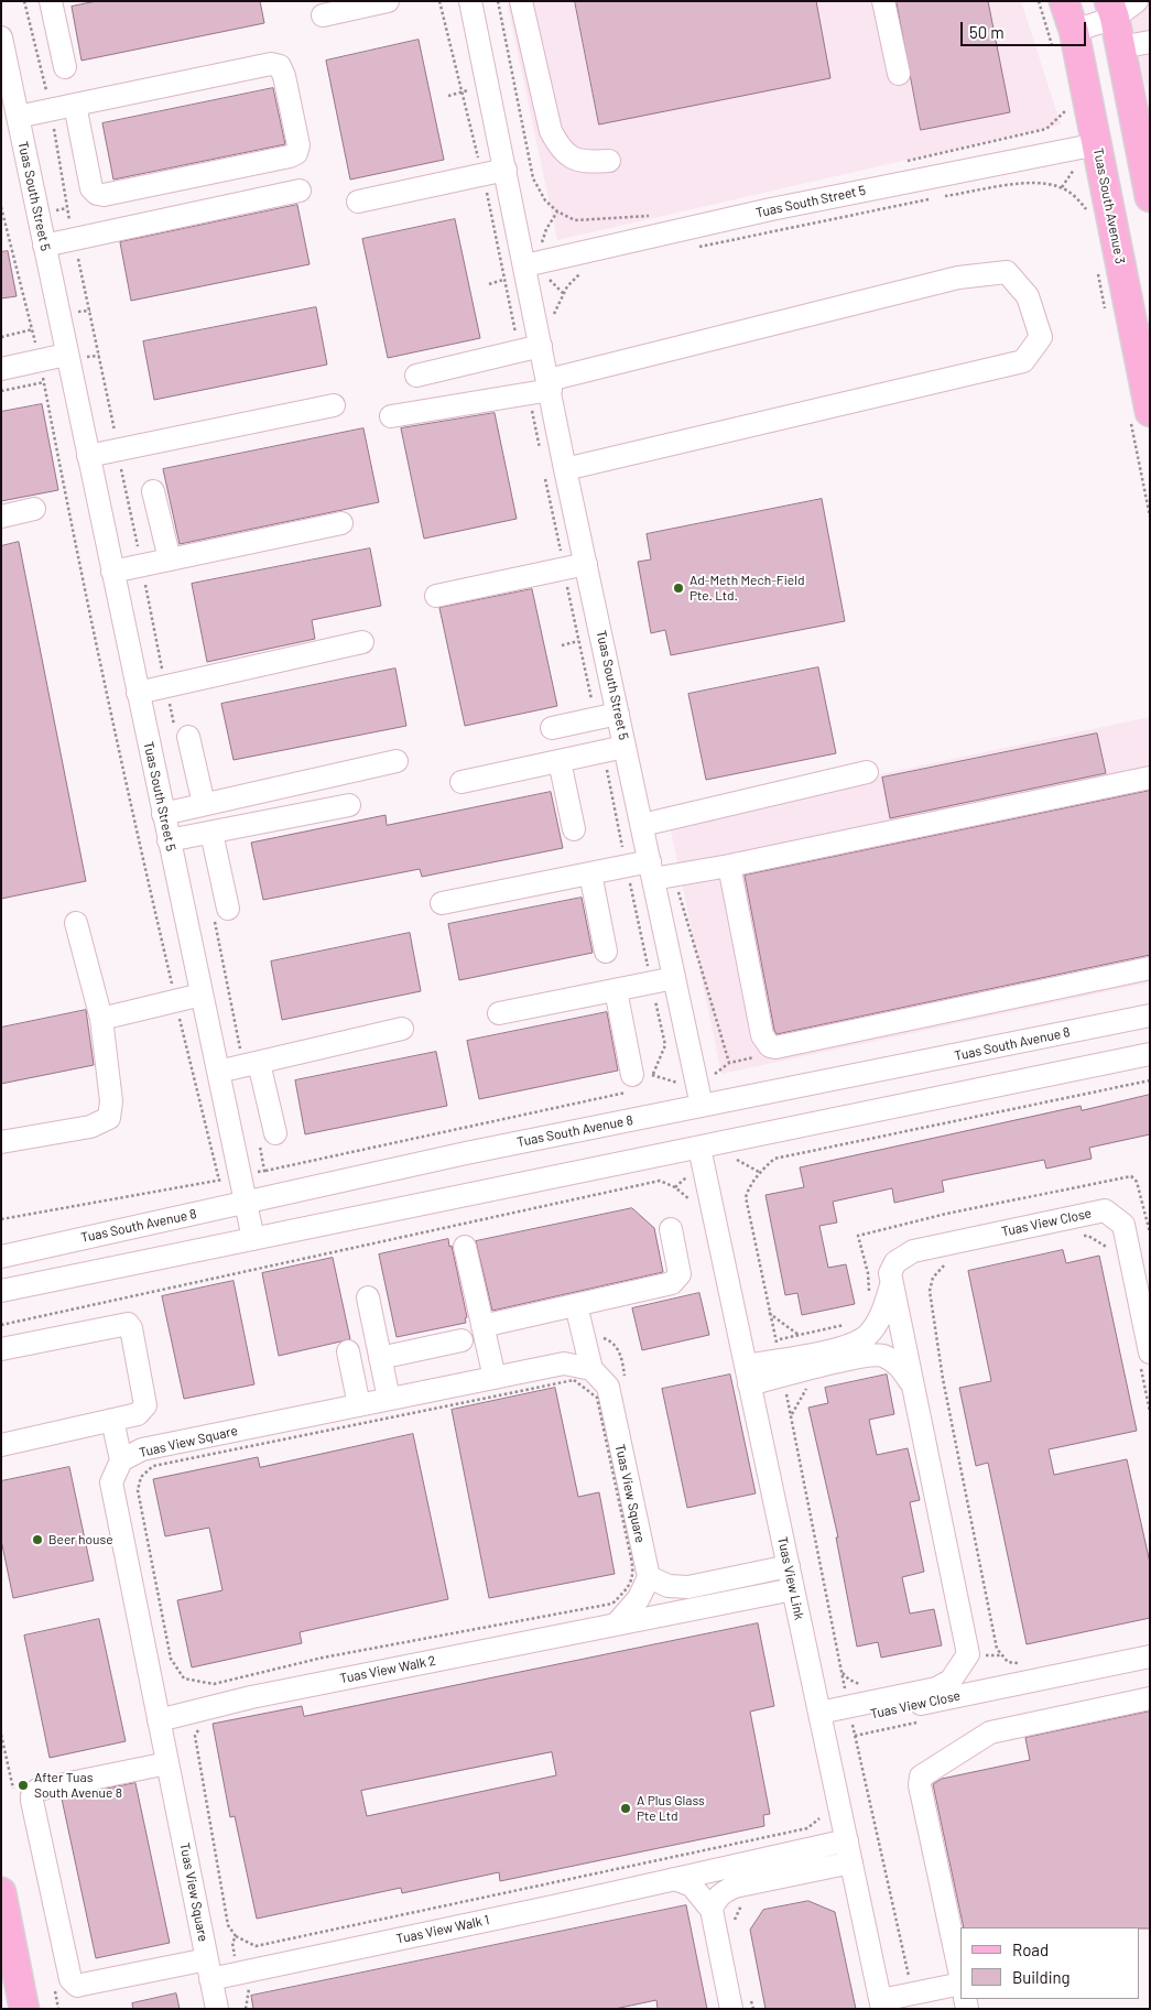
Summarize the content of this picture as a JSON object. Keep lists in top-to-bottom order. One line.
{"streets":{"main road":["Tuas South Avenue 3"],"street":["Tuas South Street 5","Tuas South Avenue 8","Tuas View Close","Tuas View Square","Tuas View Link","Tuas View Walk 2","Tuas View Walk 1"]},"crossings":[["Tuas South Street 5","Tuas South Avenue 3"],["Tuas South Street 5","Tuas South Avenue 8"],["Tuas View Close","Tuas View Link"],["Tuas View Square","Tuas View Walk 2"],["Tuas View Square","Tuas View Walk 1"],["Tuas View Link","Tuas View Walk 2"],["Tuas View Link","Tuas View Walk 1"]],"places":["Ad-Meth Mech-Field Pte. Ltd.","Beer house","After Tuas South Avenue 8","A Plus Glass Pte Ltd"],"legend":["Road","Building"],"scale_bar":"50 m"}
